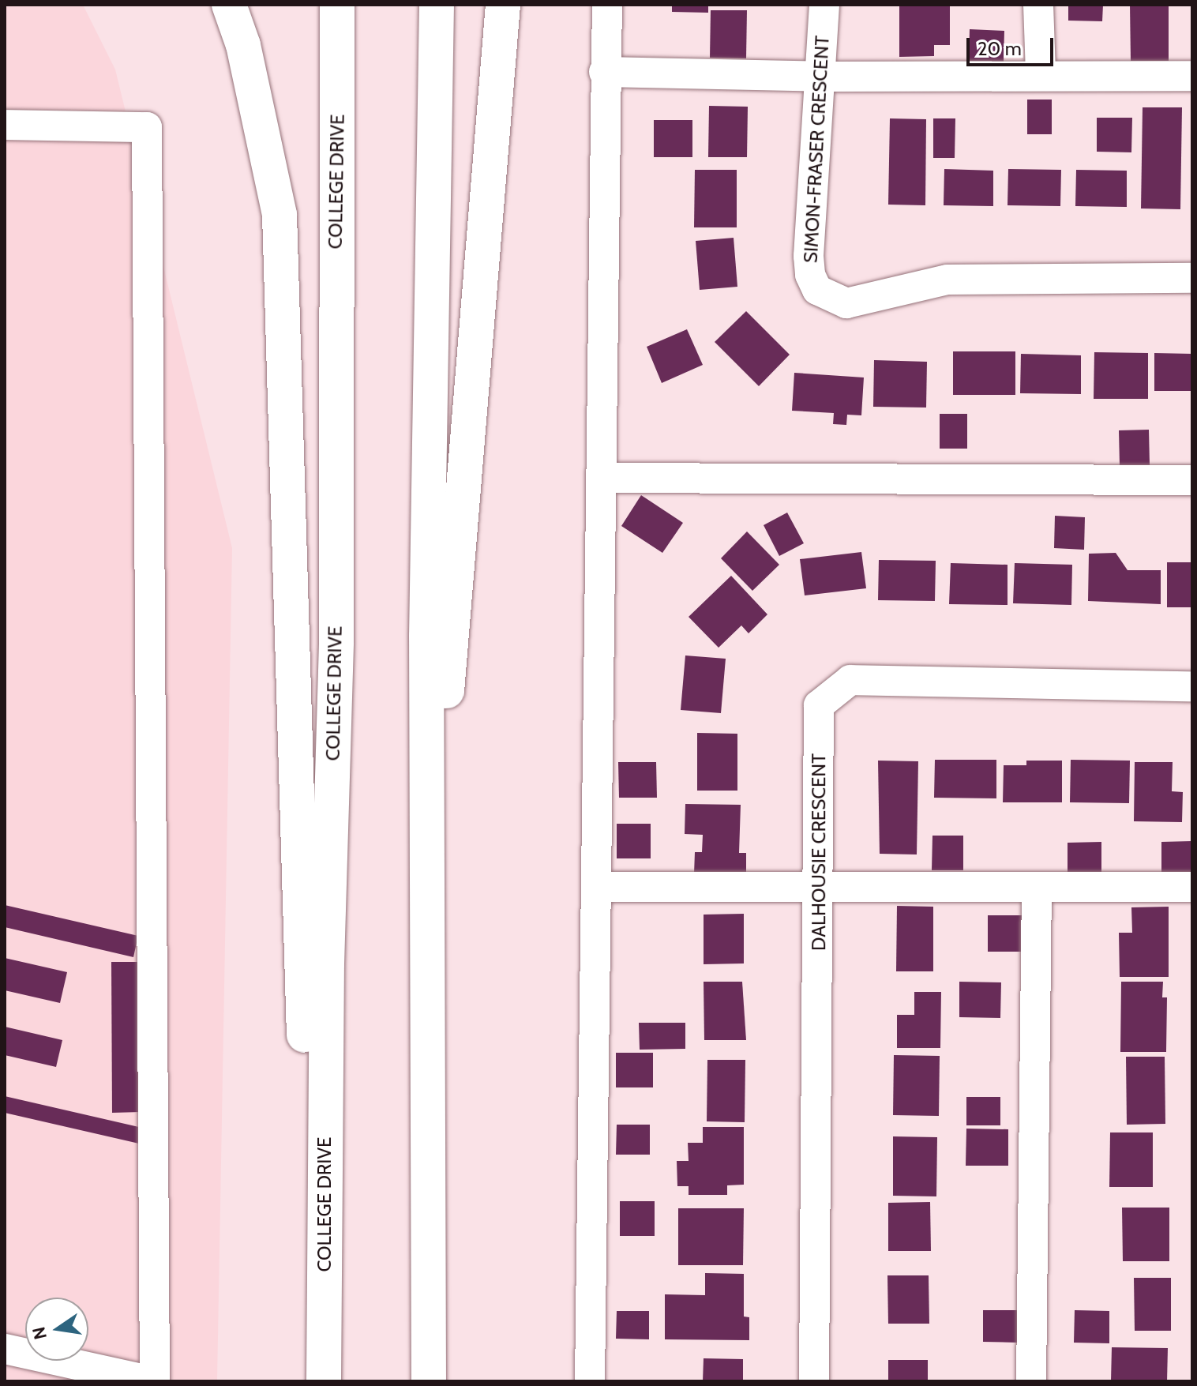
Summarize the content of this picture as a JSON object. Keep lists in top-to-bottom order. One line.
{"streets":{"highway":["COLLEGE DRIVE"],"street":["SIMON-FRASER CRESCENT","DALHOUSIE CRESCENT"]},"scale_bar":"20 m","north":"left"}
